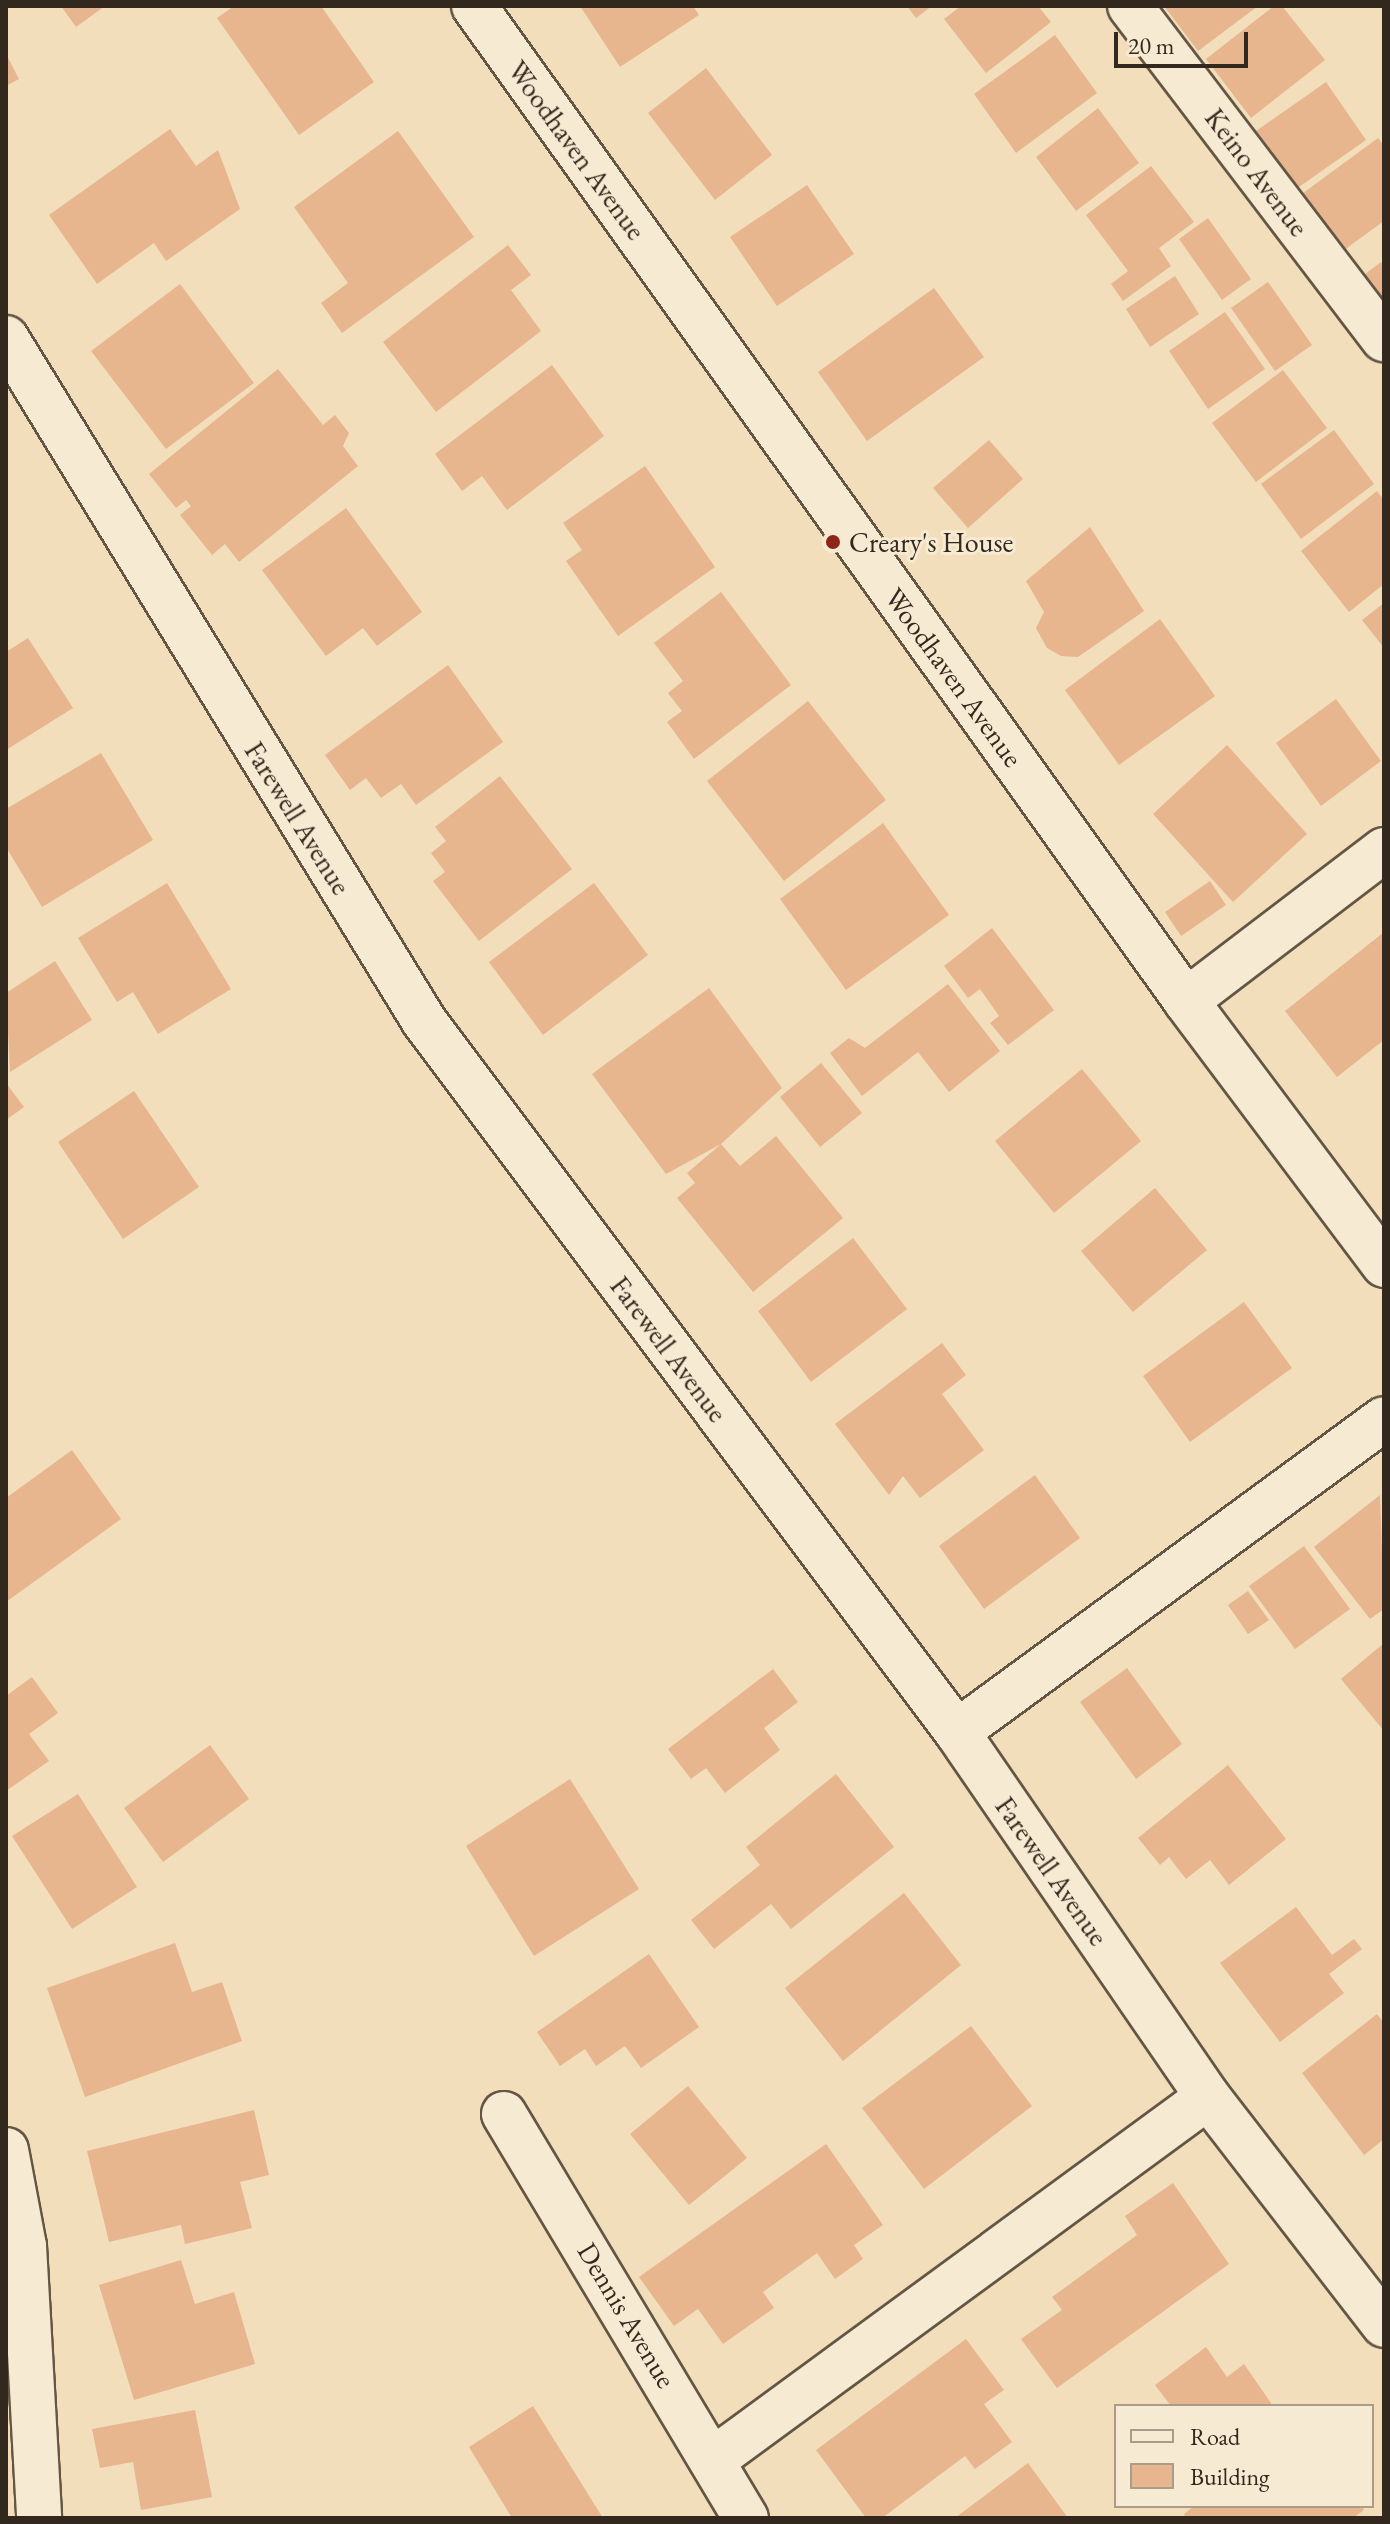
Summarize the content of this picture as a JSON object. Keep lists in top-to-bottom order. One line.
{"streets":{"street":["Woodhaven Avenue","Keino Avenue","Farewell Avenue","Dennis Avenue"]},"places":["Creary's House"],"legend":["Road","Building"],"scale_bar":"20 m"}
